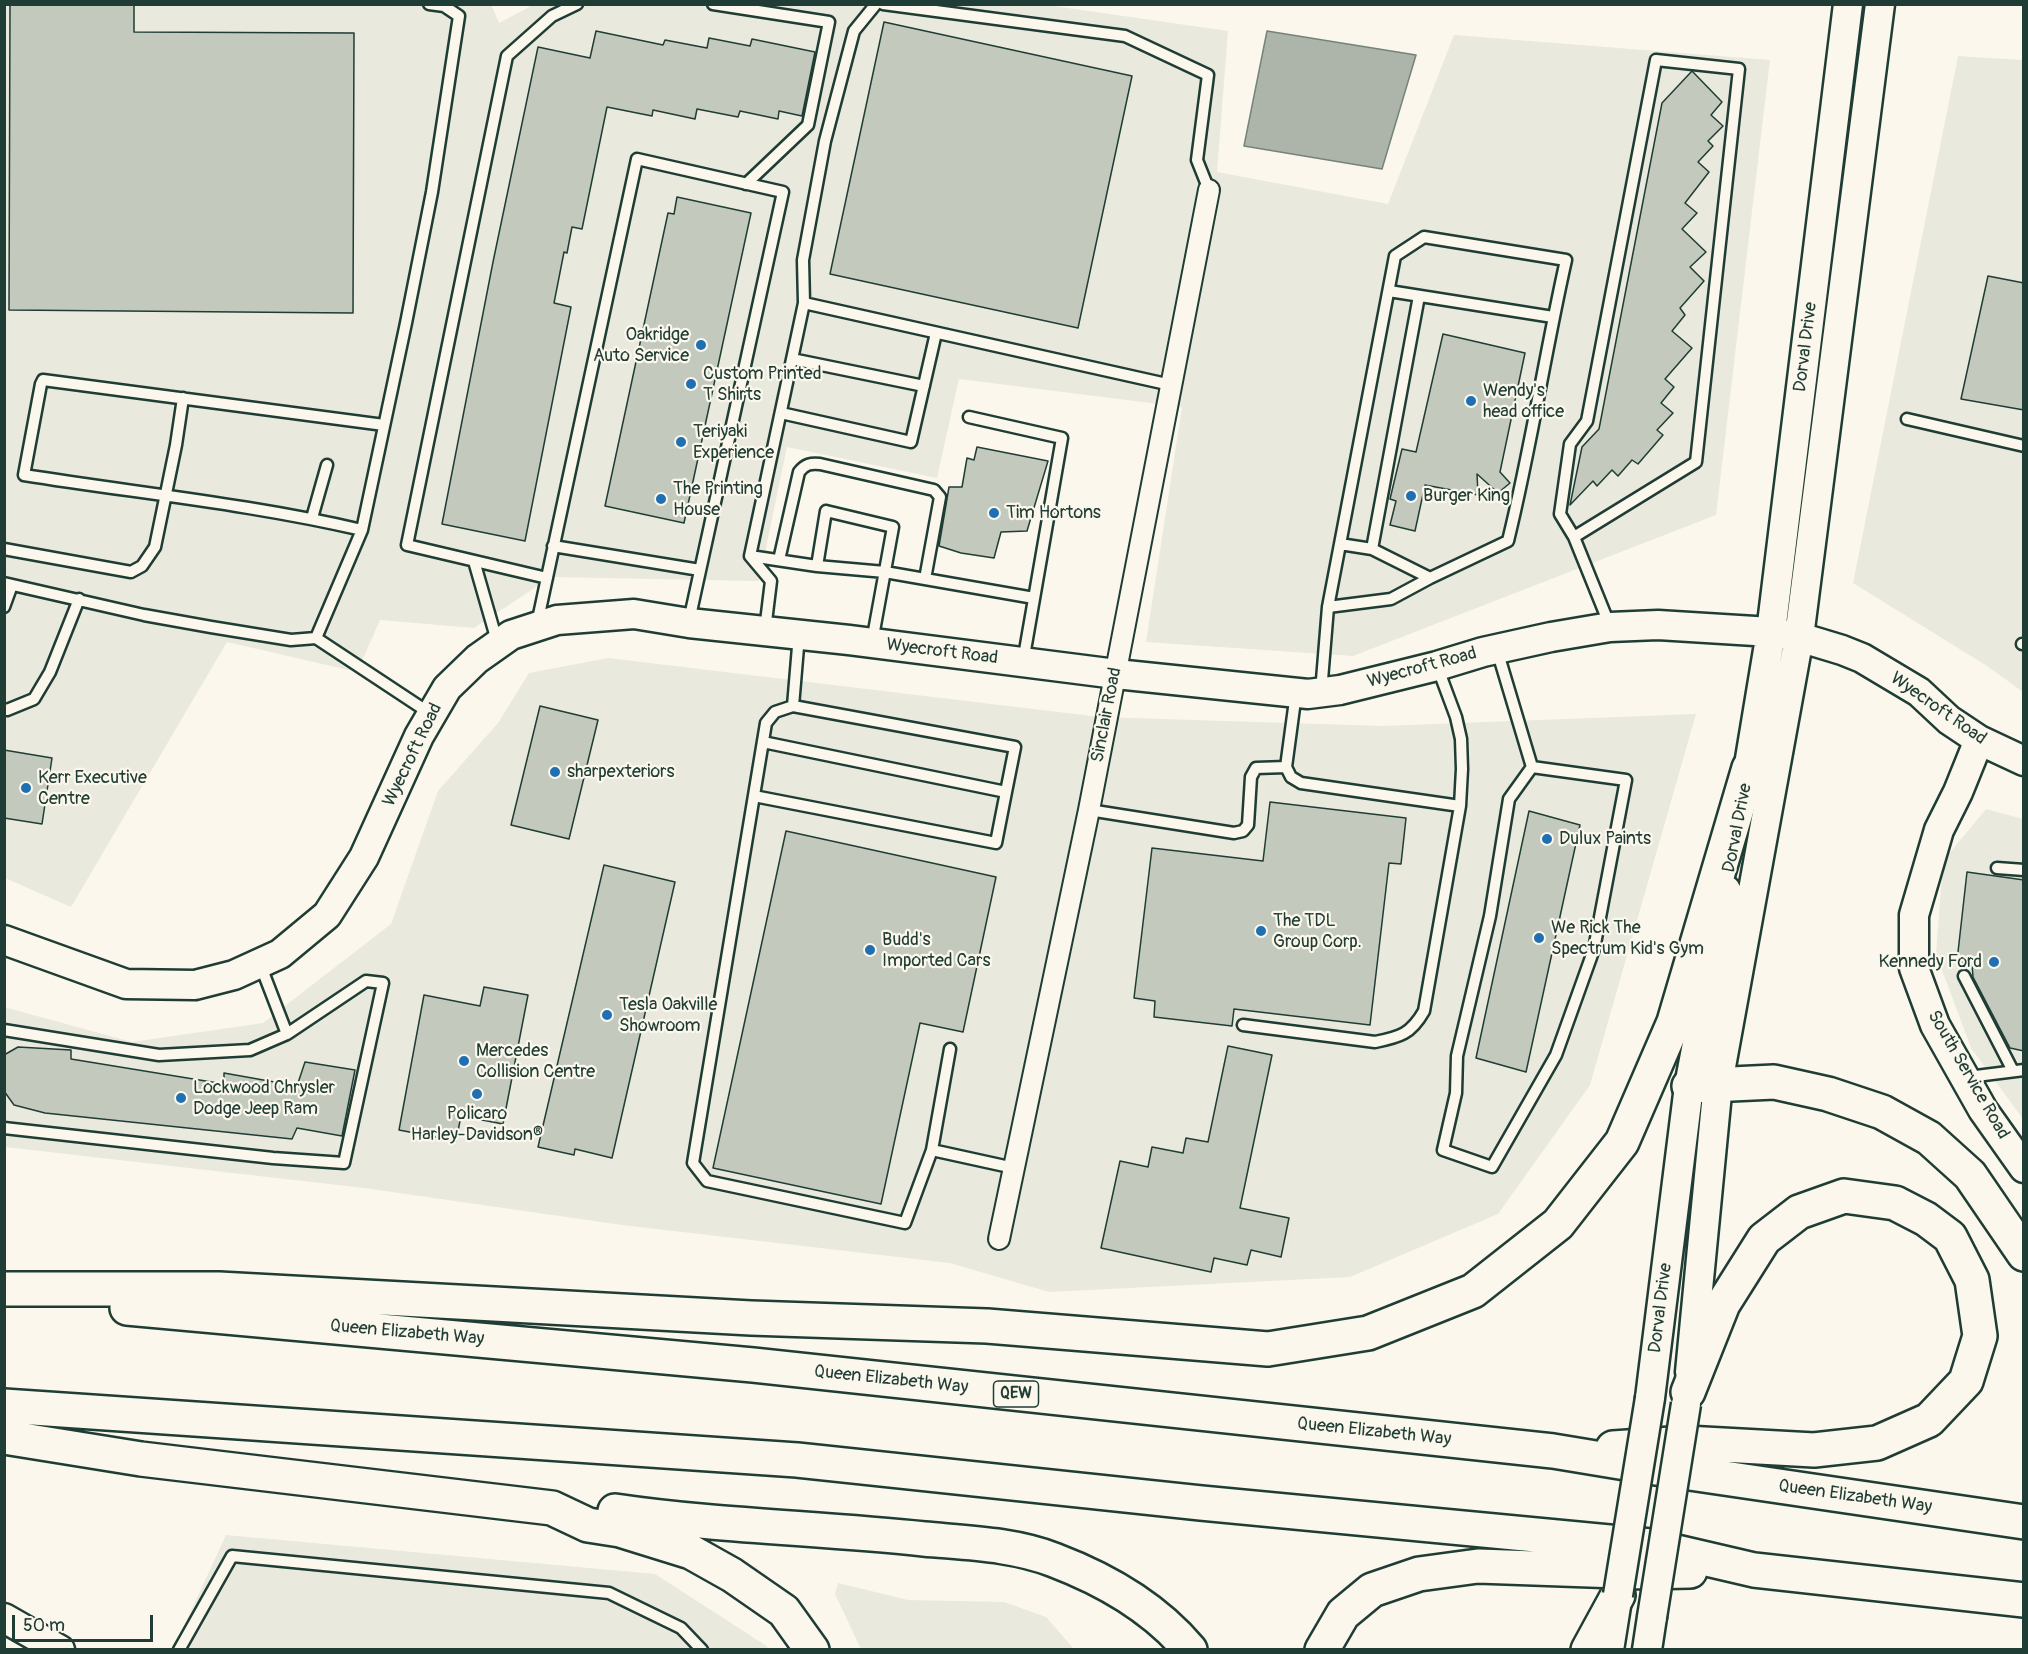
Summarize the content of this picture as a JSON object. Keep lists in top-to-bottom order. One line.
{"streets":{"highway":["Queen Elizabeth Way","QEW"],"main road":["Dorval Drive","Wyecroft Road","South Service Road"],"street":["Sinclair Road"]},"crossings":[["Dorval Drive","Wyecroft Road"],["Wyecroft Road","Sinclair Road"],["Wyecroft Road","South Service Road"]],"places":["Oakridge Auto Service","Custom Printed T Shirts","Wendy's head office","Teriyaki Experience","Burger King","The Printing House","Tim Hortons","sharpexteriors","Kerr Executive Centre","Dulux Paints","The TDL Group Corp.","We Rick The Spectrum Kid's Gym","Budd's Imported Cars","Kennedy Ford","Tesla Oakville Showroom","Mercedes Collision Centre","Policaro Harley-Davidson®","Lockwood Chrysler Dodge Jeep Ram"],"scale_bar":"50 m"}
